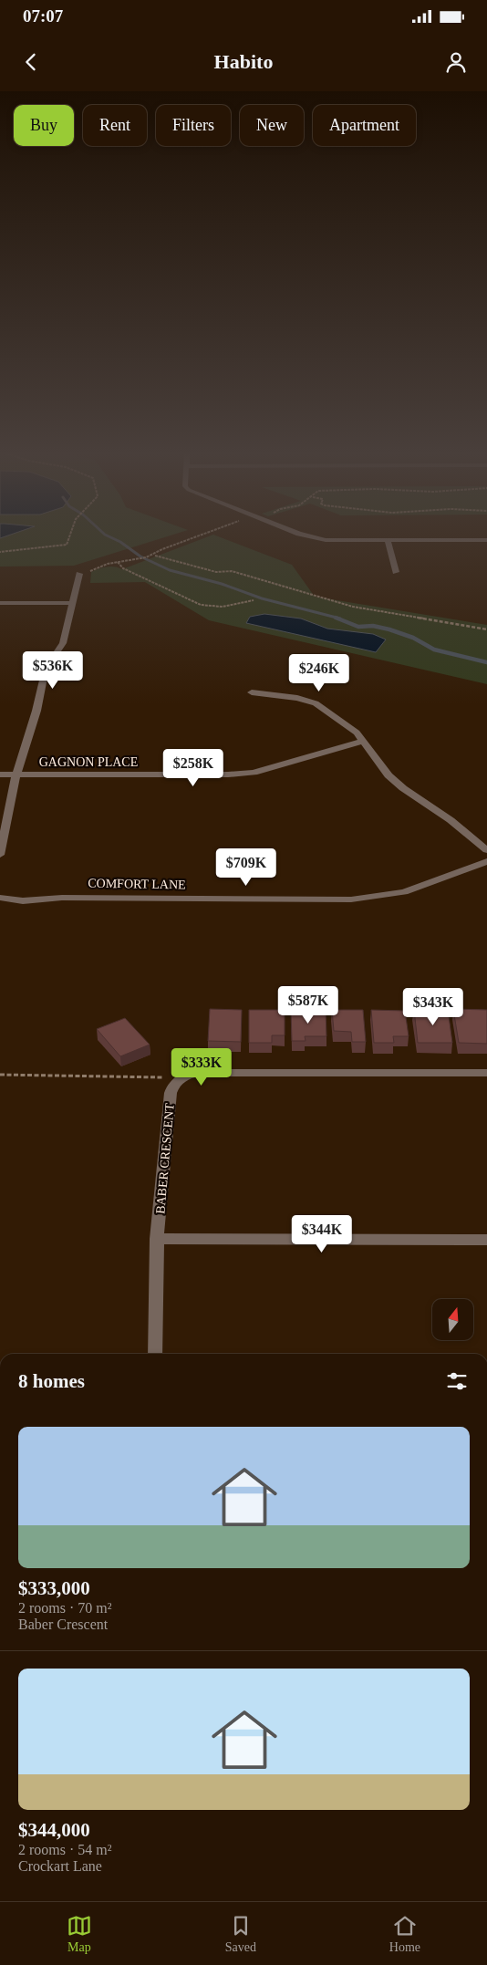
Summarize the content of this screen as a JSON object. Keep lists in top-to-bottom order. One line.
{"streets":{"street":["GAGNON PLACE","COMFORT LANE","BABER CRESCENT"]},"north":"top","page":{"status":"07:07","header":"Habito","chip":["Buy","Rent","Filters","New","Apartment"],"price":["$536K","$246K","$258K","$709K","$587K","$343K","$333K","$344K"],"heading":"8 homes","list":[{"name":"$333,000","note":"2 rooms · 70 m² · Baber Crescent"},{"name":"$344,000","note":"2 rooms · 54 m² · Crockart Lane"}],"tabs":["Map","Saved","Home"]}}
